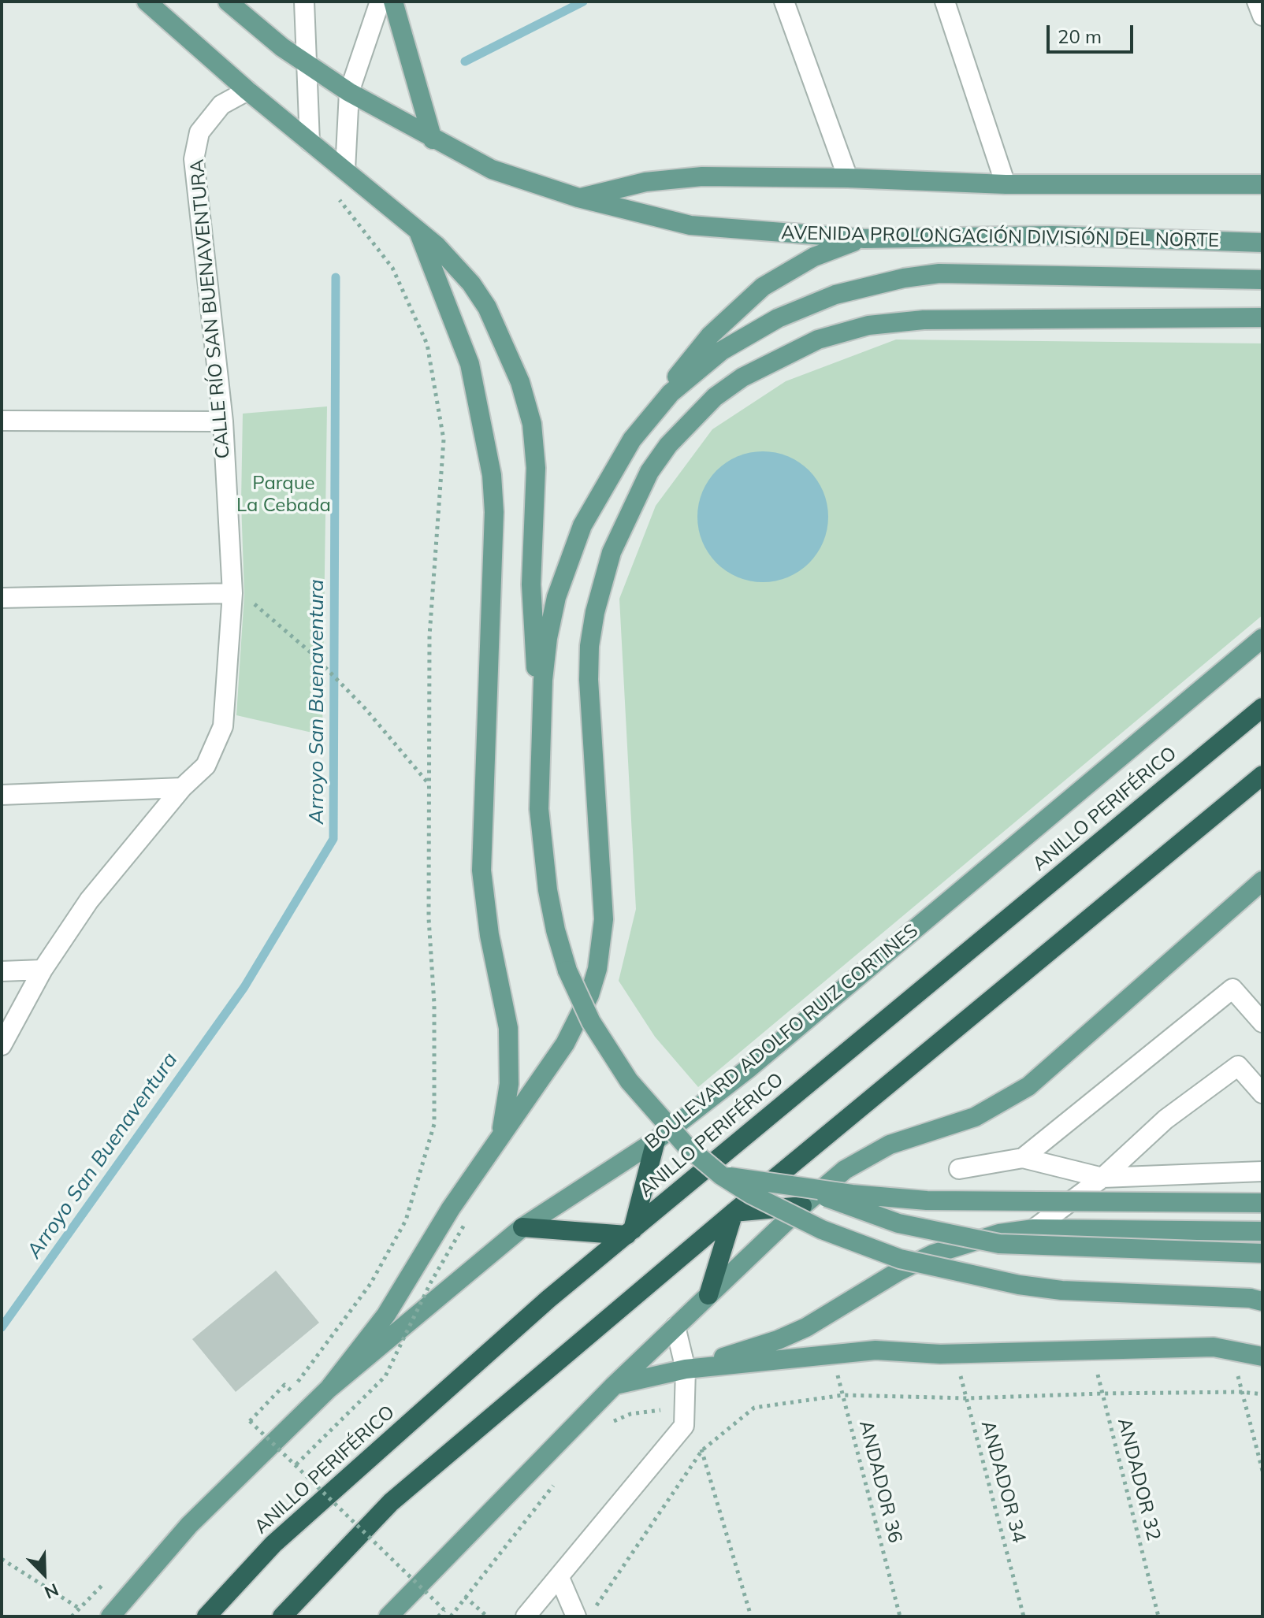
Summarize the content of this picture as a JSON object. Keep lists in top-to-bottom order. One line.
{"streets":{"highway":["ANILLO PERIFÉRICO"],"main road":["AVENIDA PROLONGACIÓN DIVISIÓN DEL NORTE","BOULEVARD ADOLFO RUIZ CORTINES"],"street":["CALLE RÍO SAN BUENAVENTURA"],"path":["ANDADOR 32","ANDADOR 36","ANDADOR 34"]},"water":["Arroyo San Buenaventura"],"parks":["Parque La Cebada"],"scale_bar":"20 m","north":"bottom right"}
